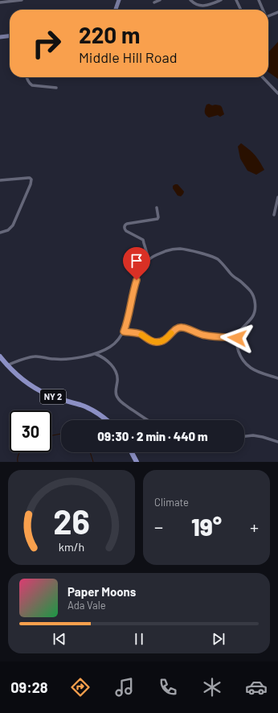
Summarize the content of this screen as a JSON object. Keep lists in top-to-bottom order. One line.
{"streets":{"main road":["NY 2"]},"page":{"turn":["220 m","Middle Hill Road"],"limit":"30","trip":"09:30 · 2 min · 440 m","tile":"Climate","heat":["−","19°","+"],"song":["Paper Moons","Ada Vale"],"tabs":"09:28","gauge":["26","km/h"]}}
